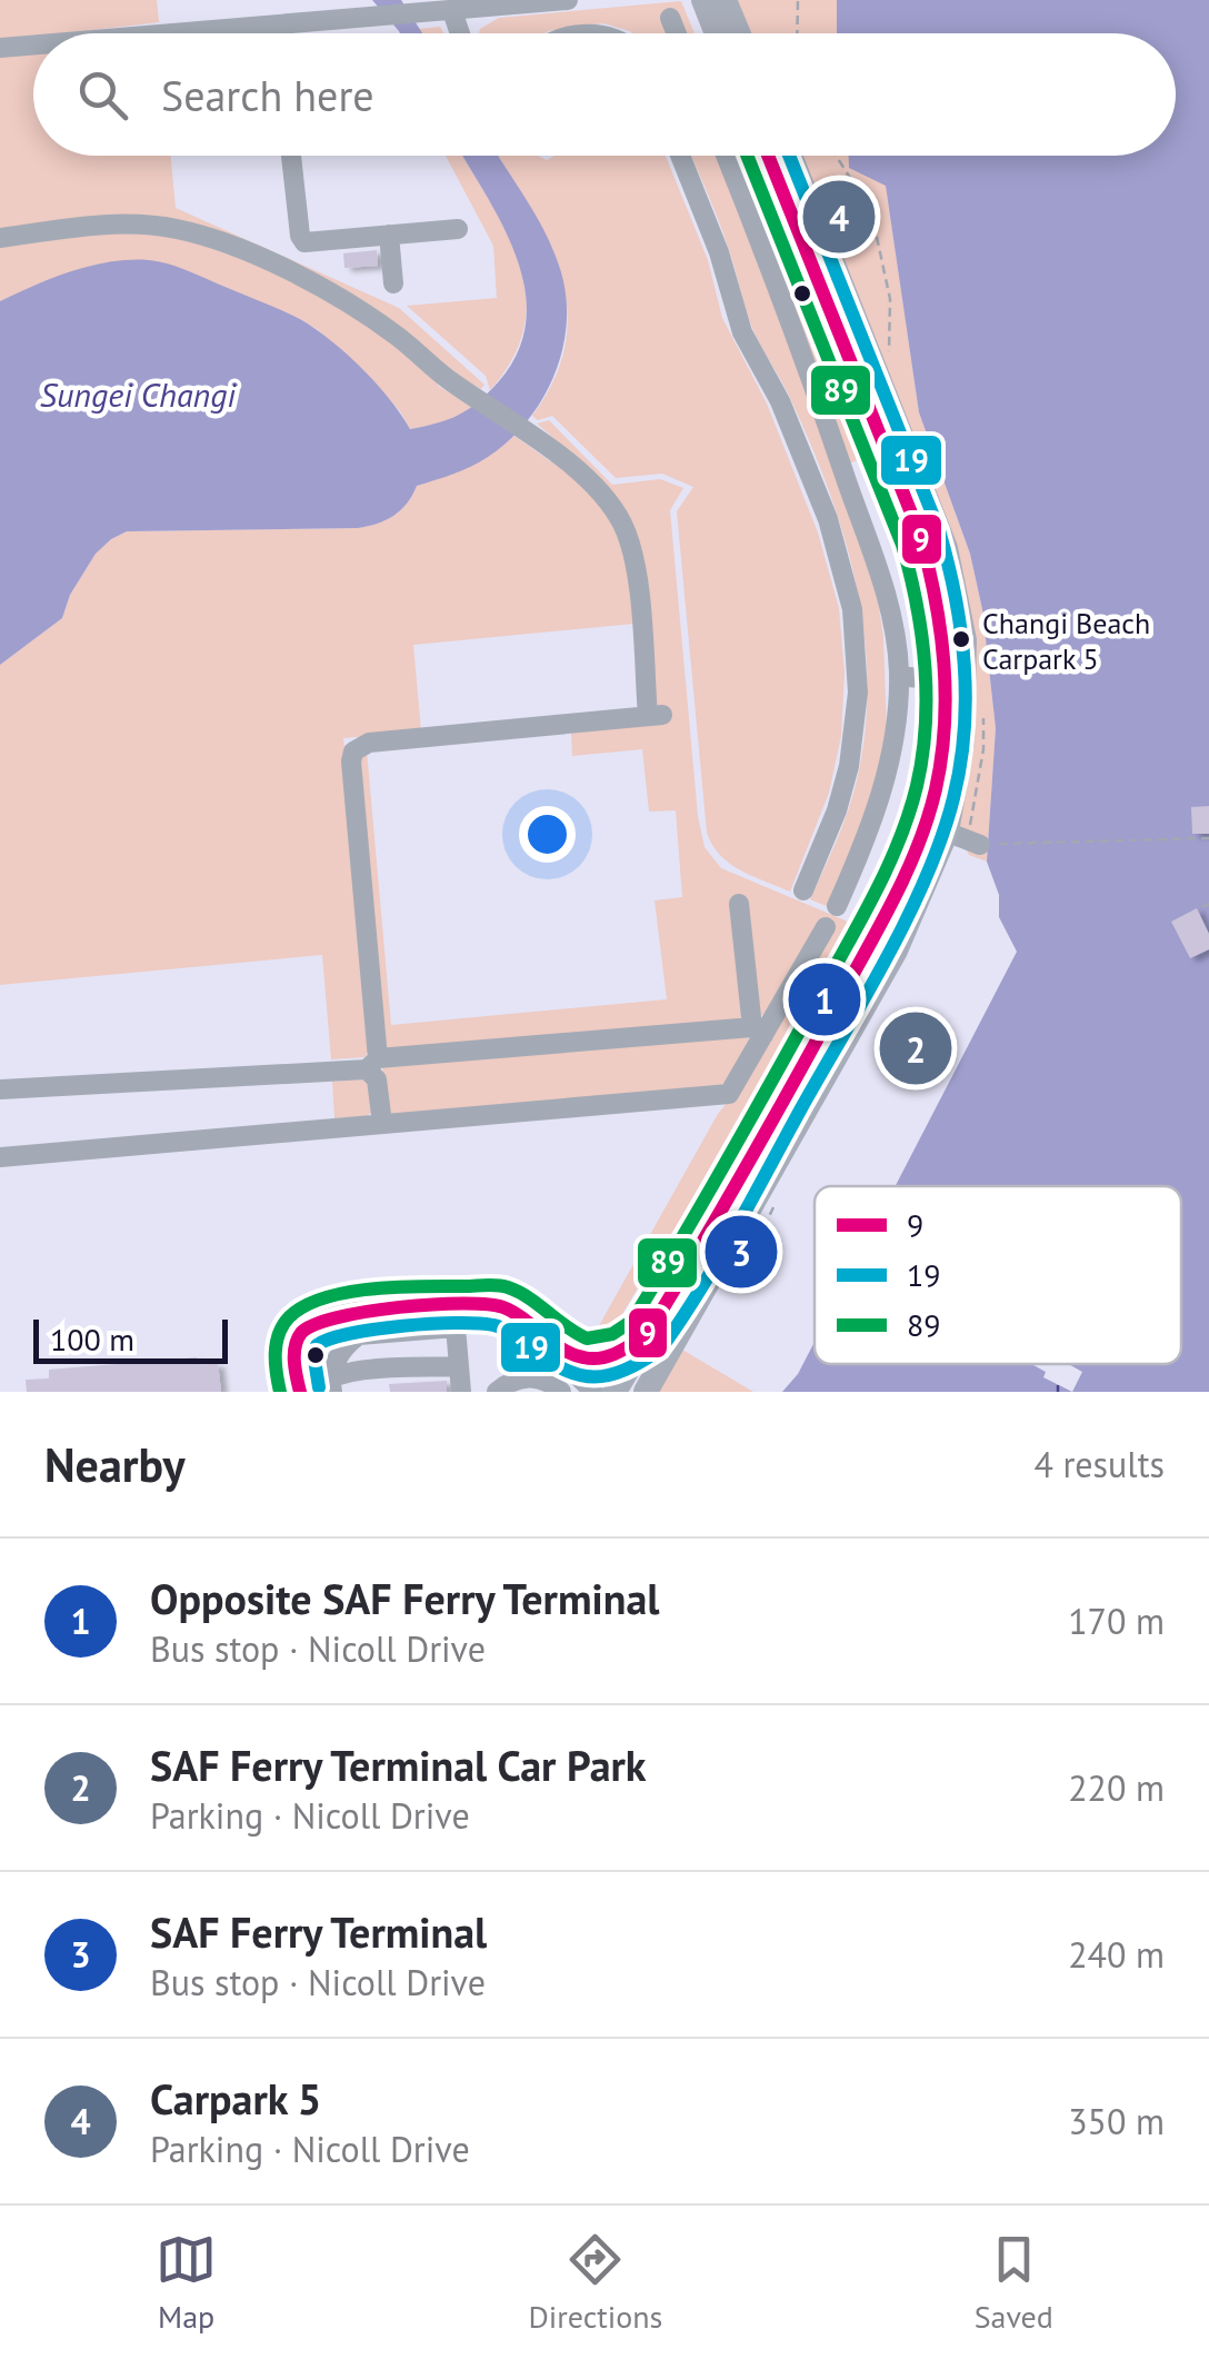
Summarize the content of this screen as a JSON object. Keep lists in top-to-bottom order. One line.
{"water":["Sungei Changi"],"places":["Changi Beach Carpark 5"],"lines":["transit line 9","transit line 19","transit line 89"],"legend":["9","19","89"],"scale_bar":"100 m","page":{"search":"Search here","pins":["4","1","2","3"],"scale":"100 m","heading":["Nearby","4 results"],"list":[{"mark":"1","name":"Opposite SAF Ferry Terminal","note":"Bus stop · Nicoll Drive","value":"170 m"},{"mark":"2","name":"SAF Ferry Terminal Car Park","note":"Parking · Nicoll Drive","value":"220 m"},{"mark":"3","name":"SAF Ferry Terminal","note":"Bus stop · Nicoll Drive","value":"240 m"},{"mark":"4","name":"Carpark 5","note":"Parking · Nicoll Drive","value":"350 m"}],"nav":["Map","Directions","Saved"]}}
